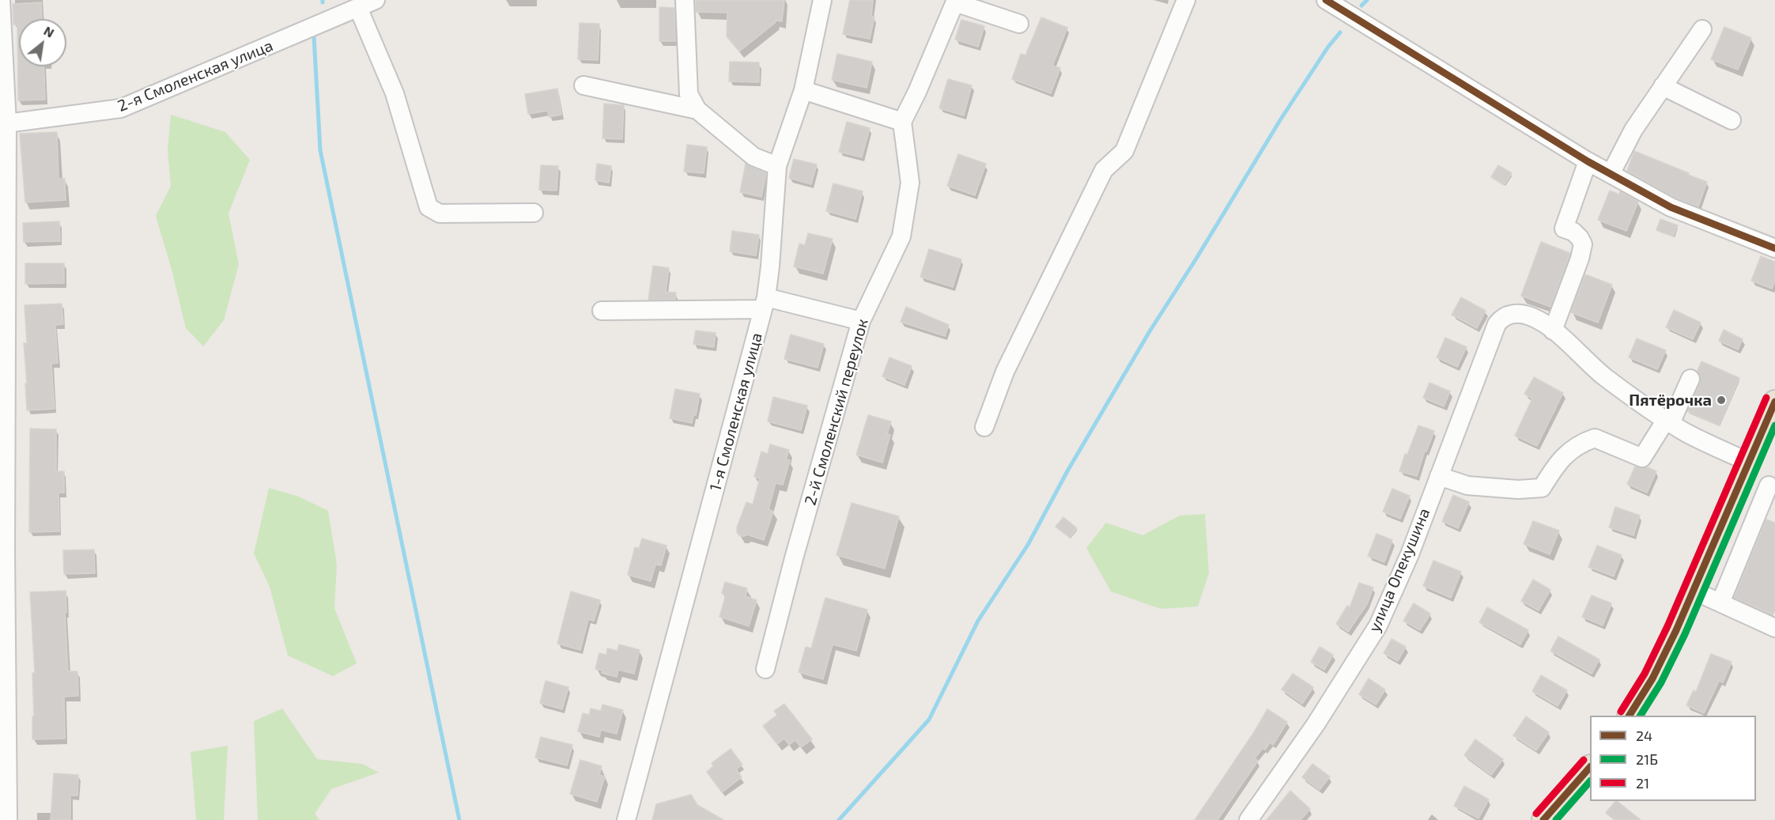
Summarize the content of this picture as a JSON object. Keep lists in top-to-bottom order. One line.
{"streets":{"street":["2-я Смоленская улица","1-я Смоленская улица","2-й Смоленский переулок","улица Опекушина"]},"places":["Пятёрочка"],"lines":["transit line 24","transit line 21","transit line 21Б"],"legend":["24","21Б","21"],"north":"top right"}
